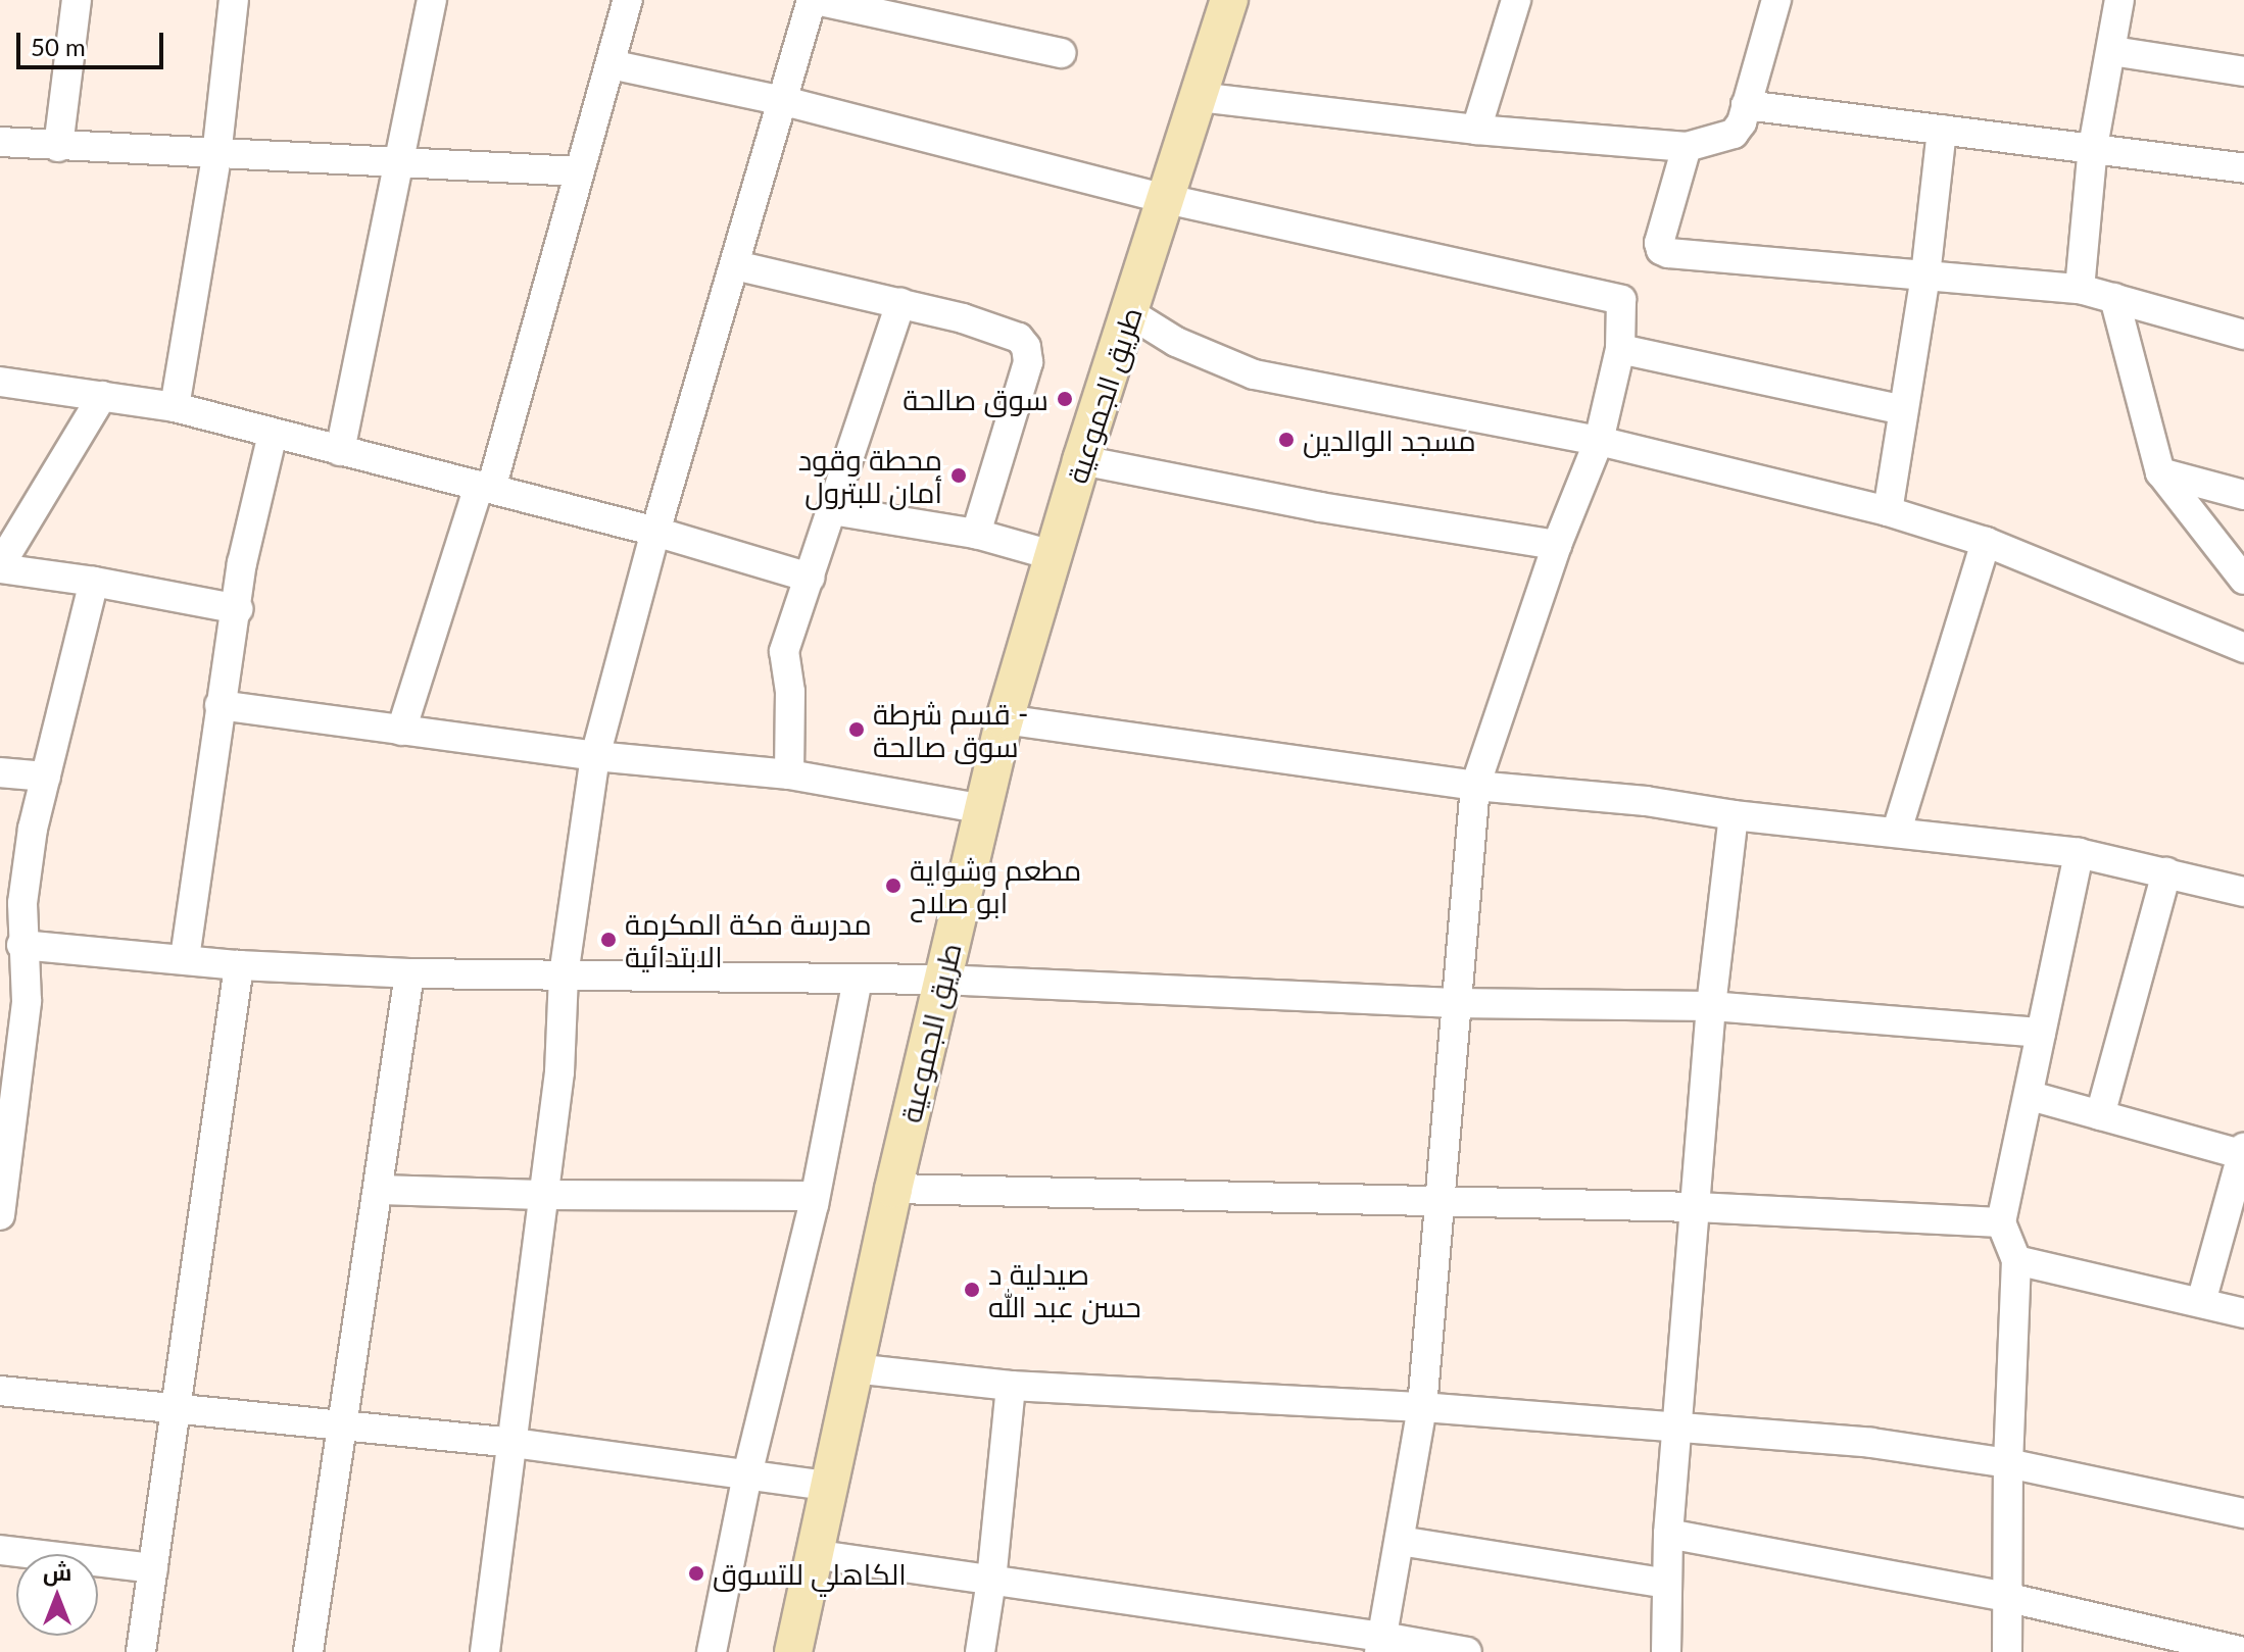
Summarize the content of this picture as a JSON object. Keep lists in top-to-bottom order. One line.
{"streets":{"main road":["طريق الجموعية"]},"places":["سوق صالحة","مسجد الوالدين","محطة وقود أمان للبترول","قسم شرطة - سوق صالحة","مطعم وشواية ابو صلاح","مدرسة مكة المكرمة الابتدائية","صيدلية د حسن عبد الله","الكاهلي للتسوق"],"scale_bar":"50 m","north":"top"}
